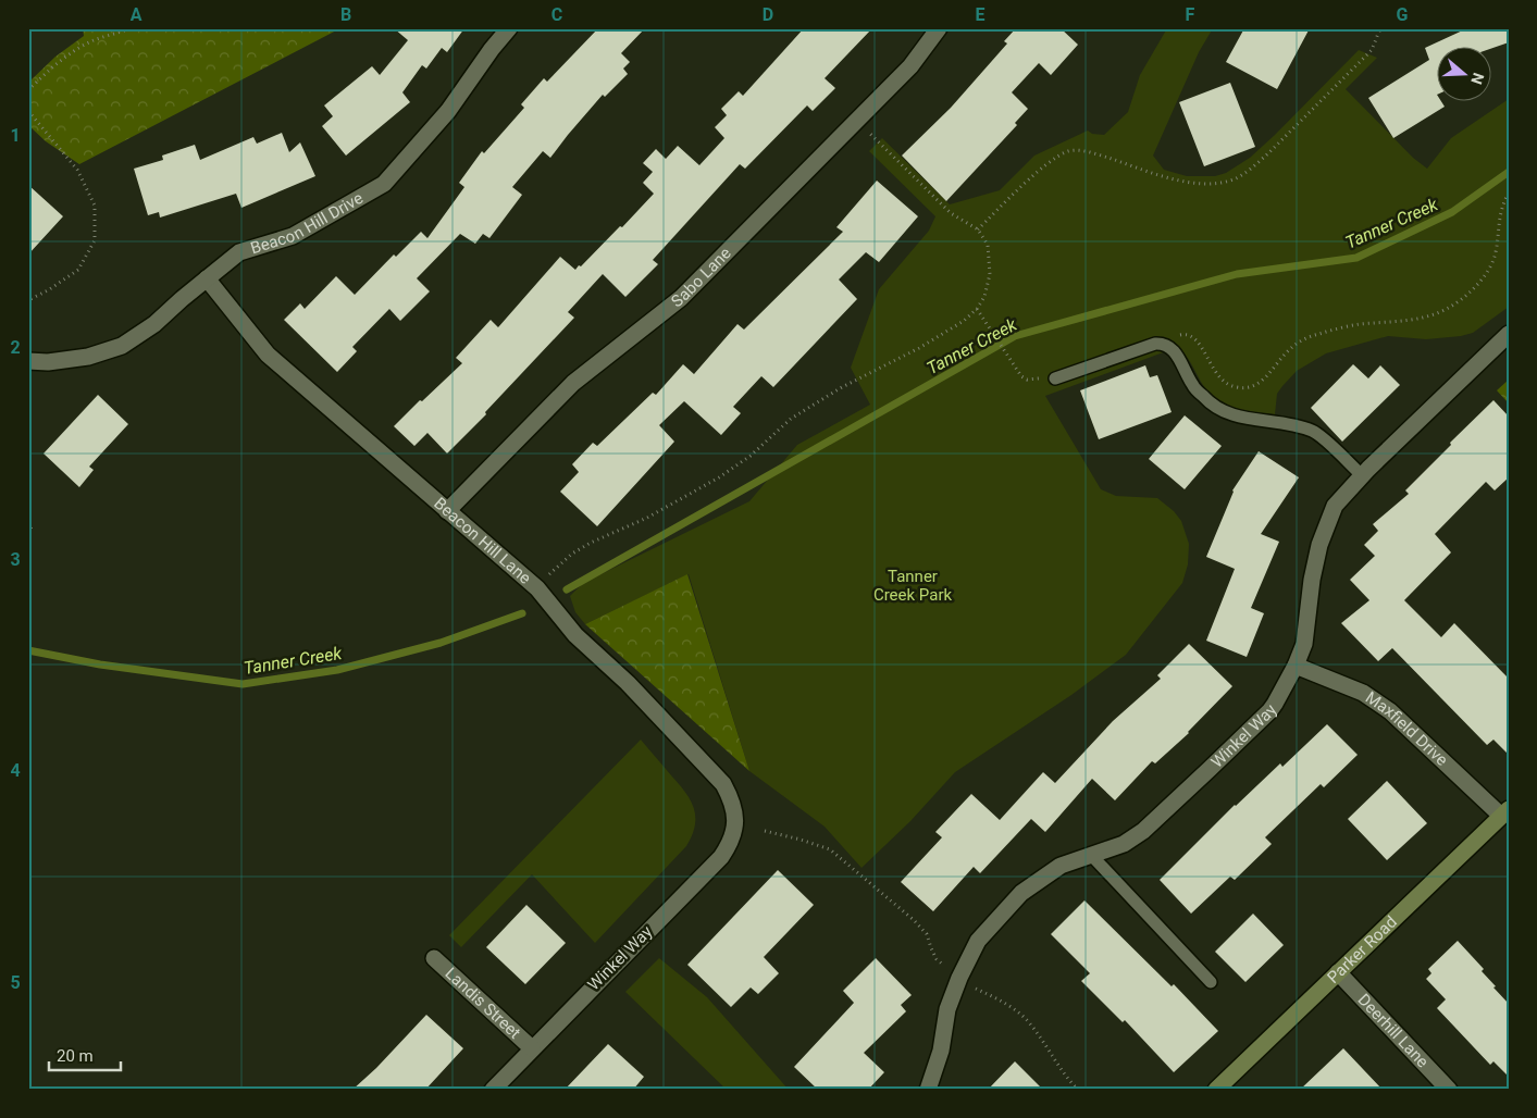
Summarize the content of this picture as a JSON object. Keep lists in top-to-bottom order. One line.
{"streets":{"street":["Beacon Hill Drive","Sabo Lane","Beacon Hill Lane","Maxfield Drive","Winkel Way","Parker Road","Landis Street","Deerhill Lane"]},"crossings":[["Beacon Hill Drive","Beacon Hill Lane"],["Sabo Lane","Beacon Hill Lane"],["Beacon Hill Lane","Winkel Way"],["Maxfield Drive","Winkel Way"],["Maxfield Drive","Parker Road"],["Winkel Way","Landis Street"],["Parker Road","Deerhill Lane"]],"water":["Tanner Creek"],"parks":["Tanner Creek Park"],"scale_bar":"20 m","north":"right","grid":{"columns":["A","B","C","D","E","F","G"],"rows":["1","2","3","4","5"]}}
